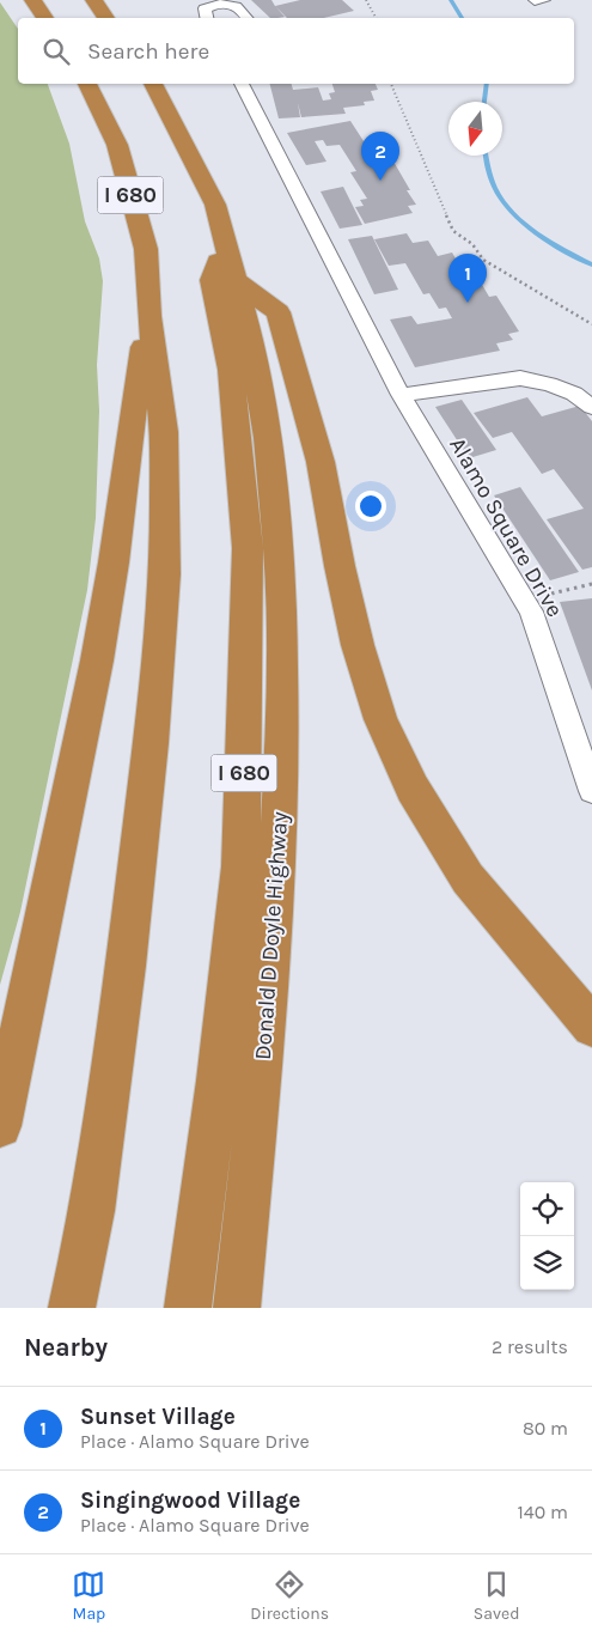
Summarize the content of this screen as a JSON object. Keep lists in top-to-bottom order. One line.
{"streets":{"highway":["I 680","Donald D Doyle Highway"],"street":["Alamo Square Drive"]},"crossings":[["I 680","Donald D Doyle Highway"]],"north":"bottom","page":{"search":"Search here","pins":["2","1"],"heading":["Nearby","2 results"],"list":[{"mark":"1","name":"Sunset Village","note":"Place · Alamo Square Drive","value":"80 m"},{"mark":"2","name":"Singingwood Village","note":"Place · Alamo Square Drive","value":"140 m"}],"nav":["Map","Directions","Saved"]}}
